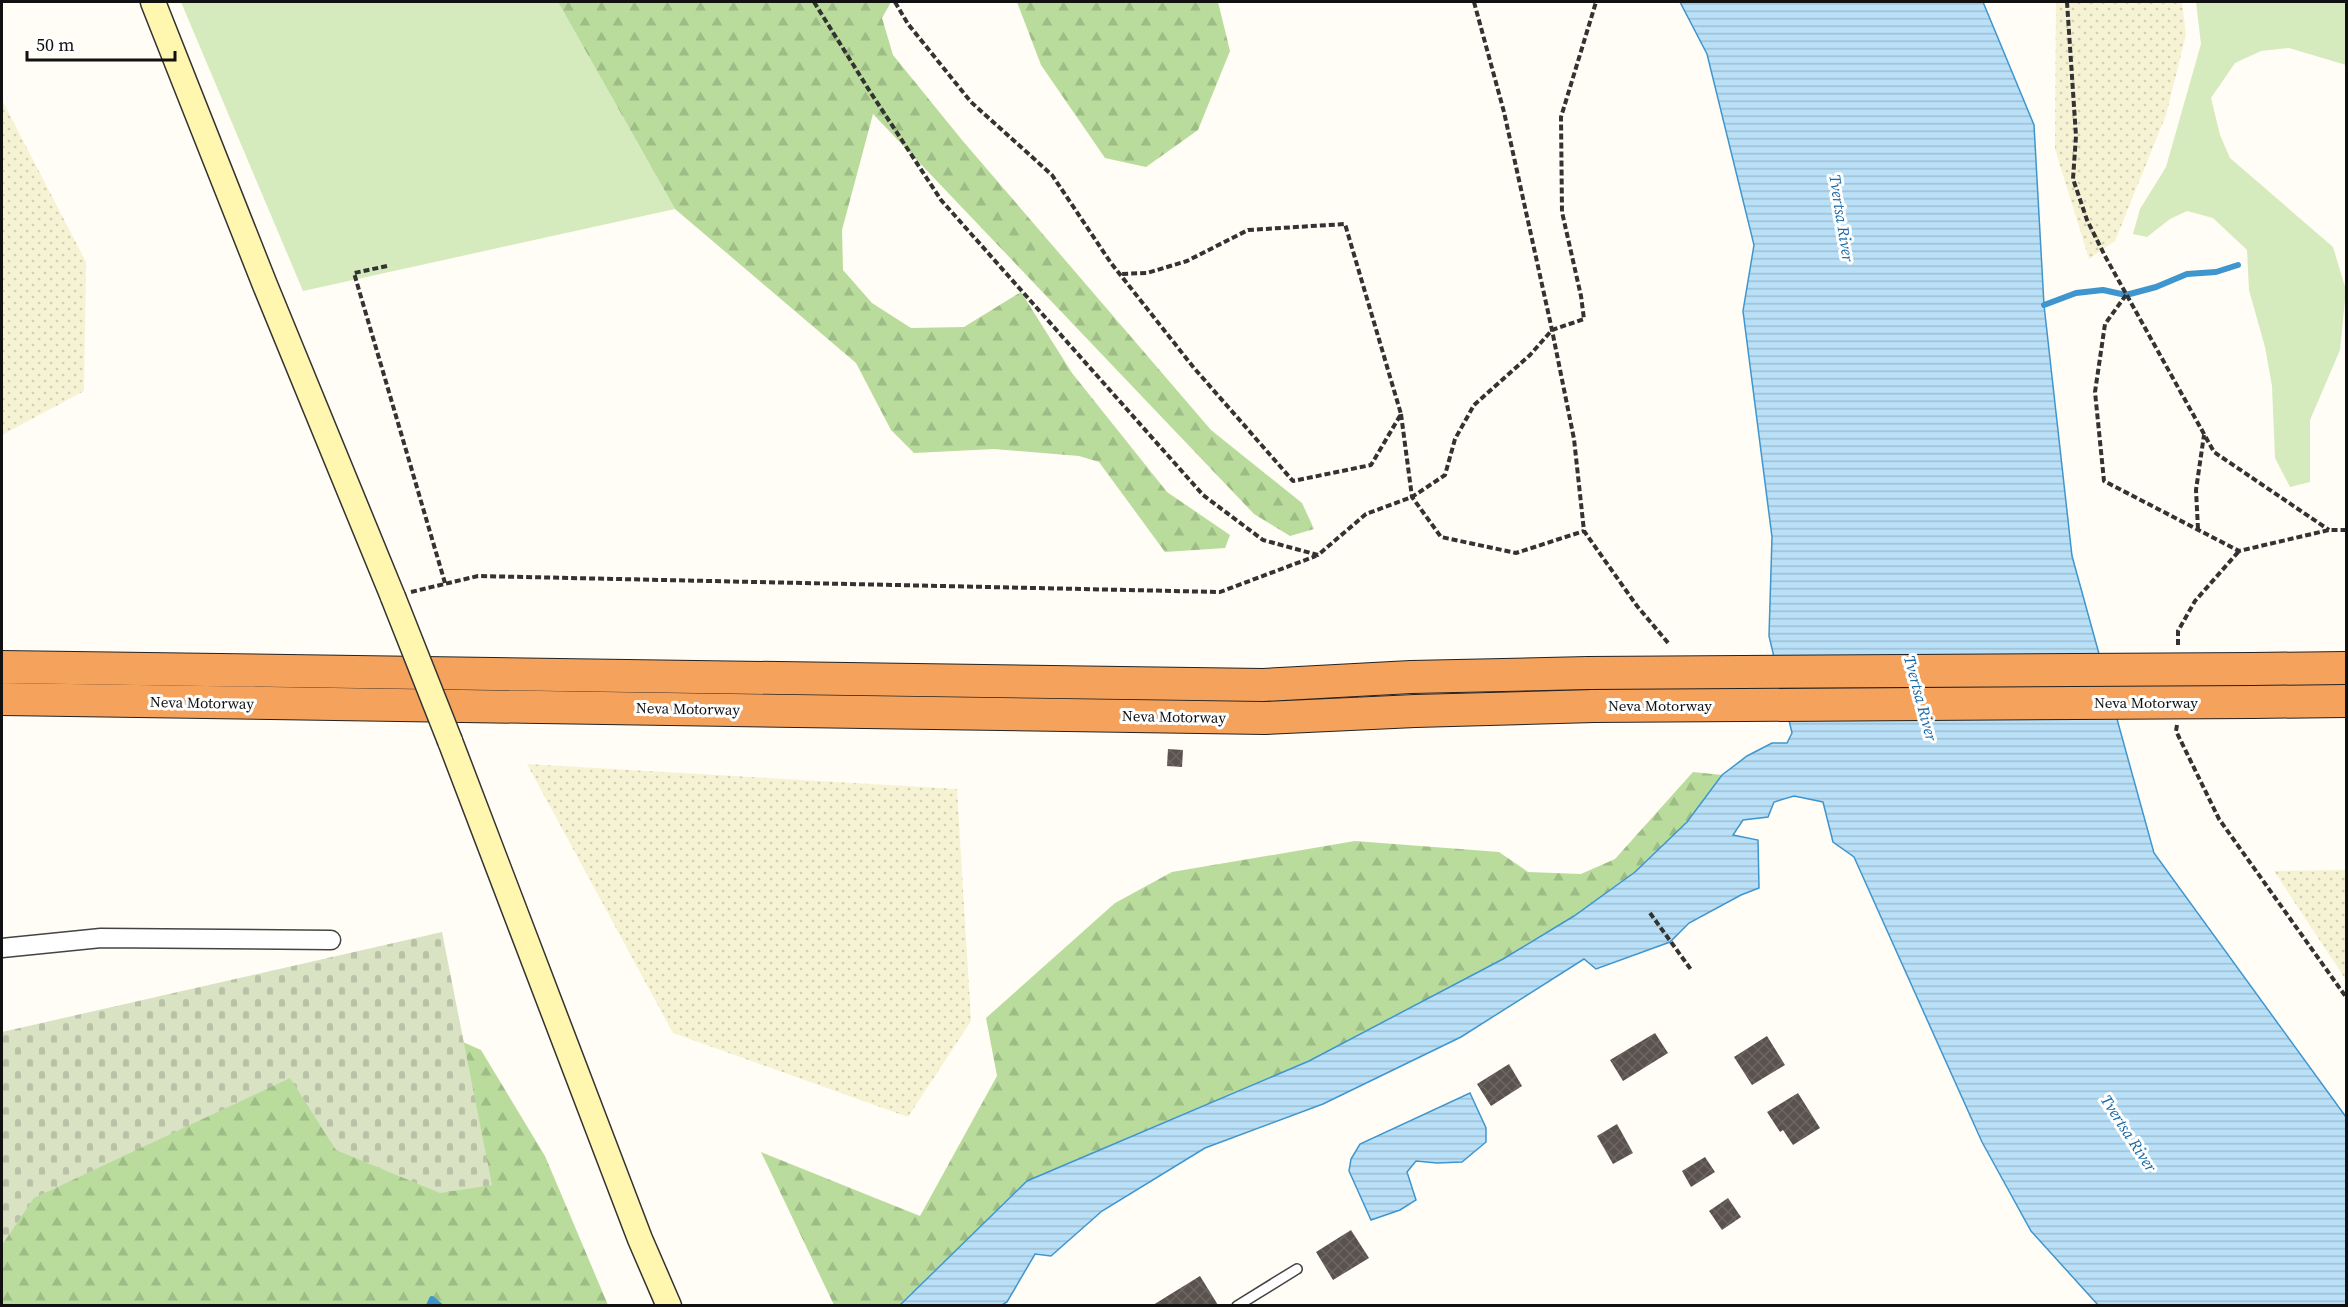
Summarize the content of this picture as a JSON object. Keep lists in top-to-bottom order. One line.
{"streets":{"highway":["Neva Motorway"]},"water":["Tvertsa River"],"scale_bar":"50 m"}
